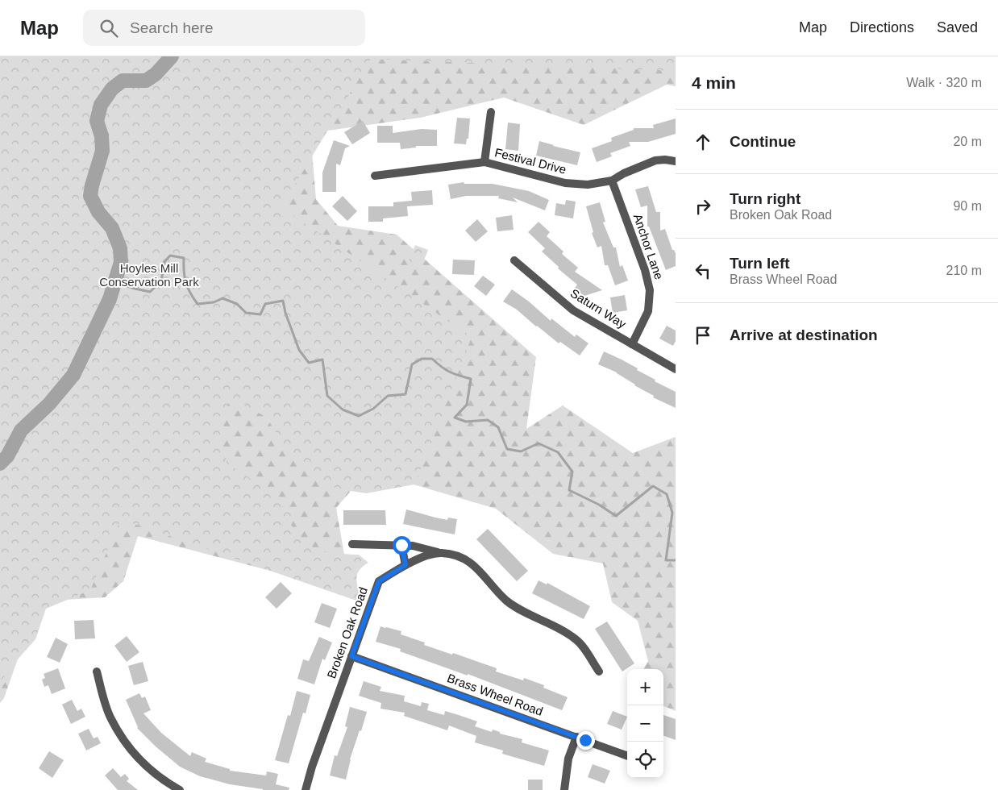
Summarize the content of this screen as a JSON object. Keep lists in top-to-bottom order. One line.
{"streets":{"street":["Festival Drive","Anchor Lane","Saturn Way","Broken Oak Road","Brass Wheel Road"]},"crossings":[["Festival Drive","Anchor Lane"],["Anchor Lane","Saturn Way"],["Broken Oak Road","Brass Wheel Road"]],"parks":["Hoyles Mill Conservation Park"],"page":{"header":"Map","search":"Search here","nav":["Map","Directions","Saved"],"heading":["4 min","Walk · 320 m"],"list":[["Continue","20 m"],["Turn right","Broken Oak Road","90 m"],["Turn left","Brass Wheel Road","210 m"],"Arrive at destination"],"map_buttons":["+","−"]}}
